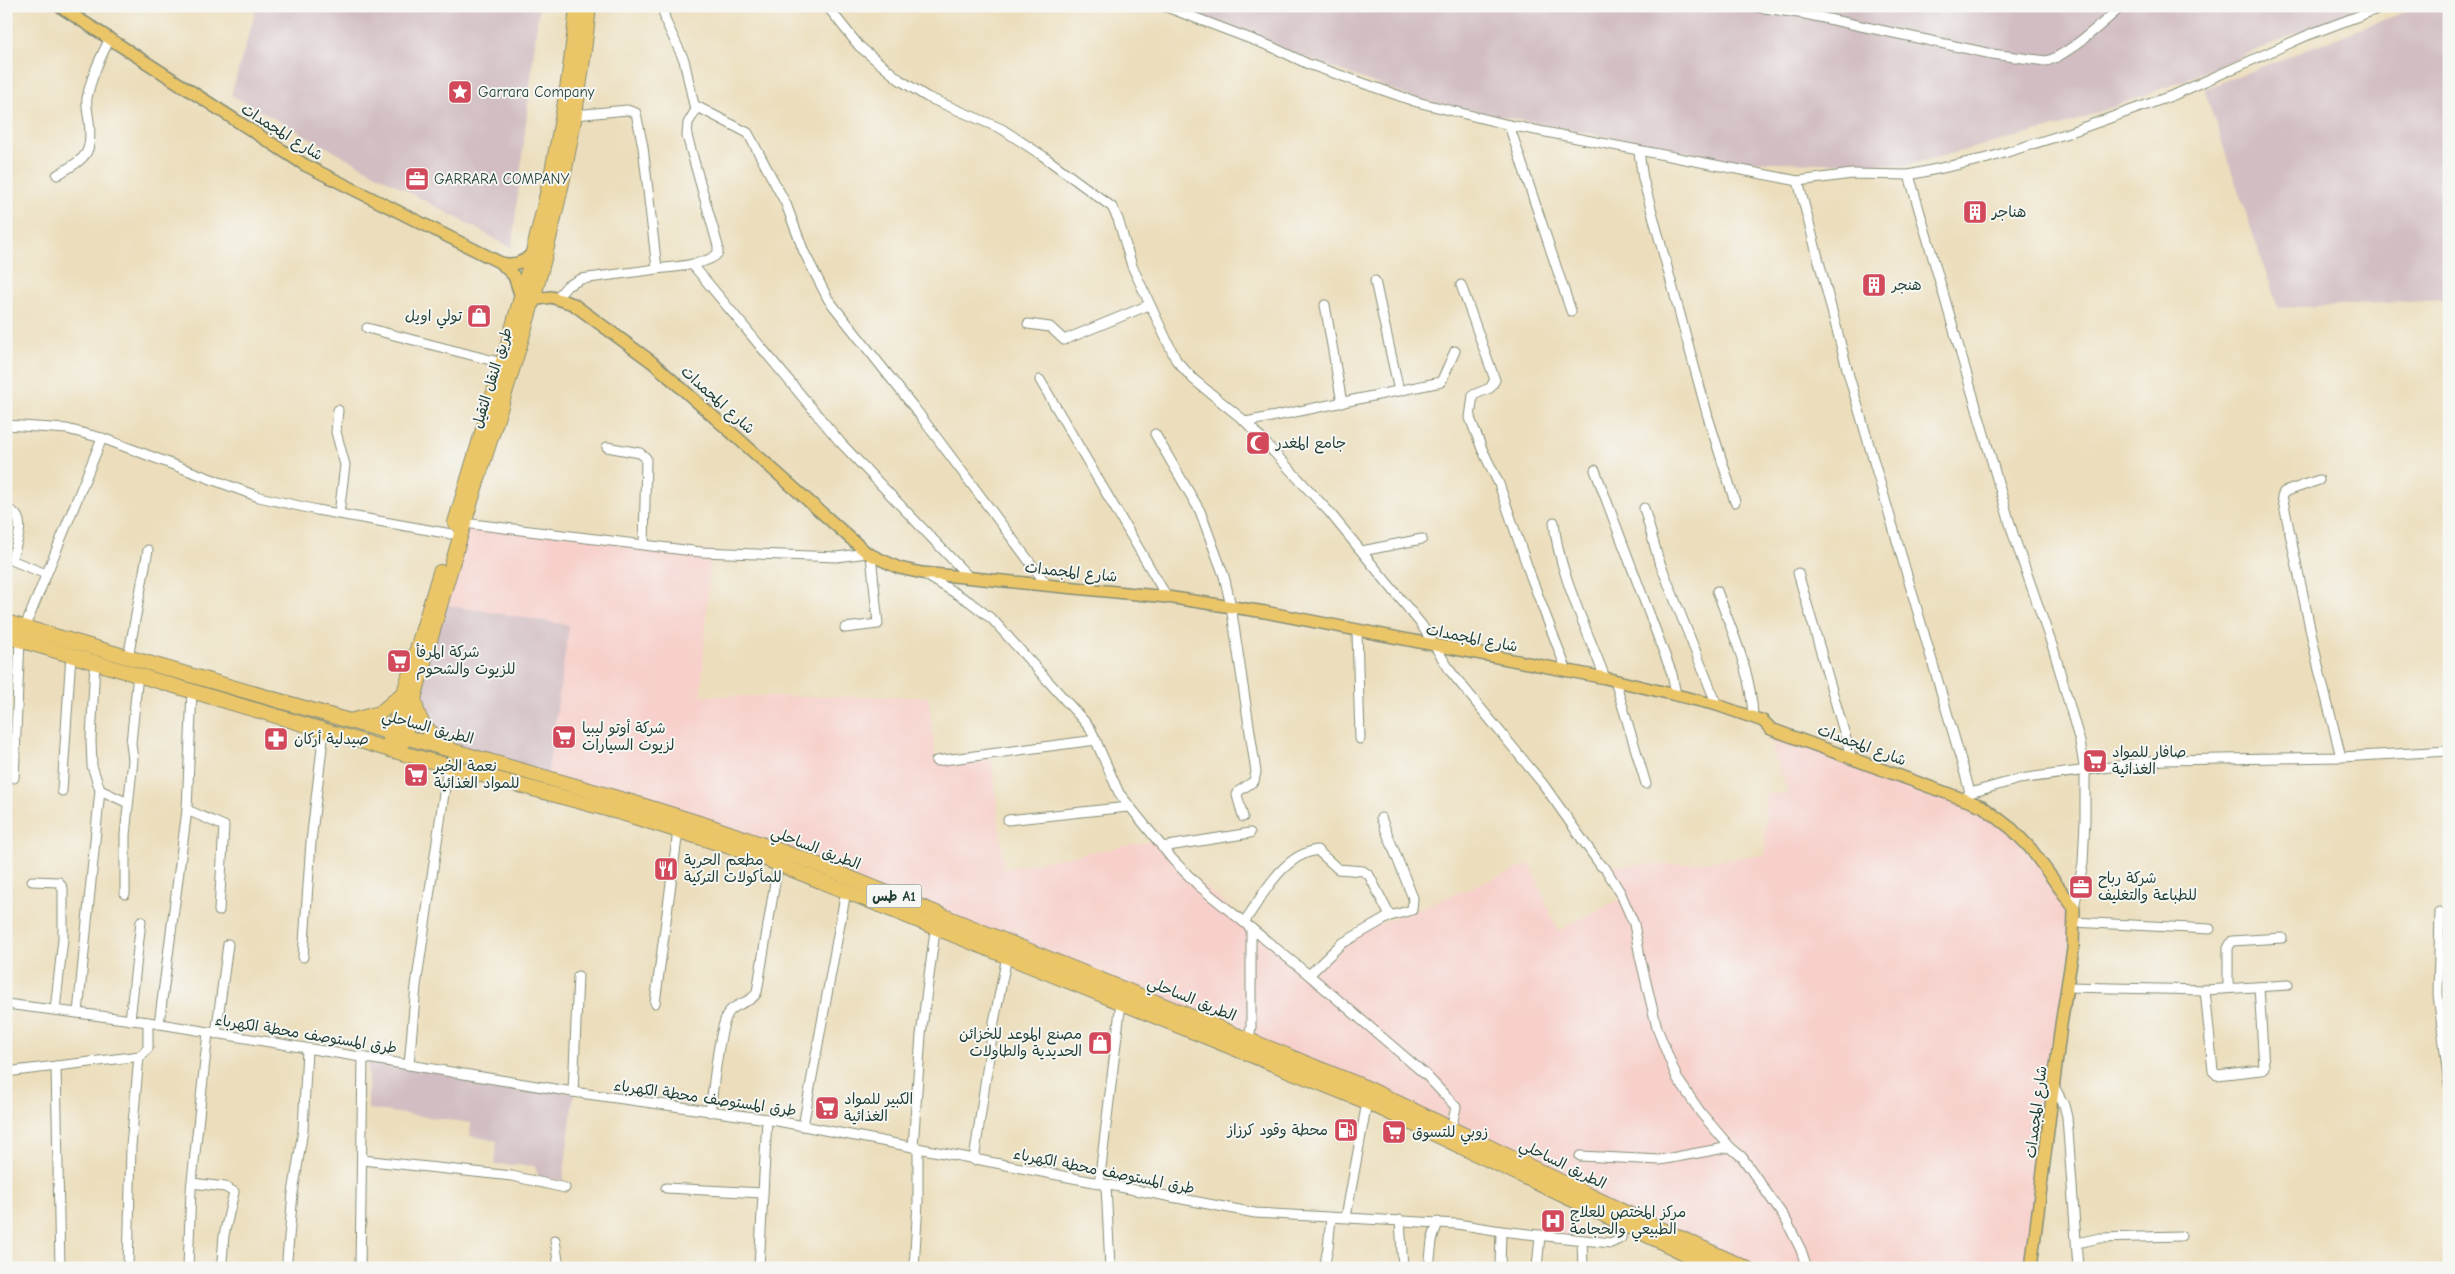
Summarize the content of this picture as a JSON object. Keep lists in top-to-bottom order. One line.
{"streets":{"highway":["طريق النقل الثقيل","الطريق الساحلي","طس A1"],"main road":["شارع المجمدات"],"street":["طرق المستوصف محطة الكهرباء"]},"crossings":[["شارع المجمدات","طريق النقل الثقيل"],["طريق النقل الثقيل","الطريق الساحلي"],["الطريق الساحلي","طرق المستوصف محطة الكهرباء"]],"places":{"place":["Garrara Company"],"office":["GARRARA COMPANY","شركة رباح للطباعة والتغليف"],"building":["هناجر","هنجر"],"shop":["تولي اويل","مصنع الموعد للخزائن الحديدية والطاولات"],"mosque":["جامع المغدر"],"supermarket":["شركة المرفأ للزيوت والشحوم","شركة أوتو ليبيا لزيوت السيارات","صافار للمواد الغذائية","نعمة الخير للمواد الغذائية","الكبير للمواد الغذائية","زوبي للتسوق"],"pharmacy":["صيدلية أركان"],"restaurant":["مطعم الحرية للمأكولات التركية"],"fuel station":["محطة وقود كرزاز"],"hospital":["مركز المختص للعلاج الطبيعي والحجامة"]}}
